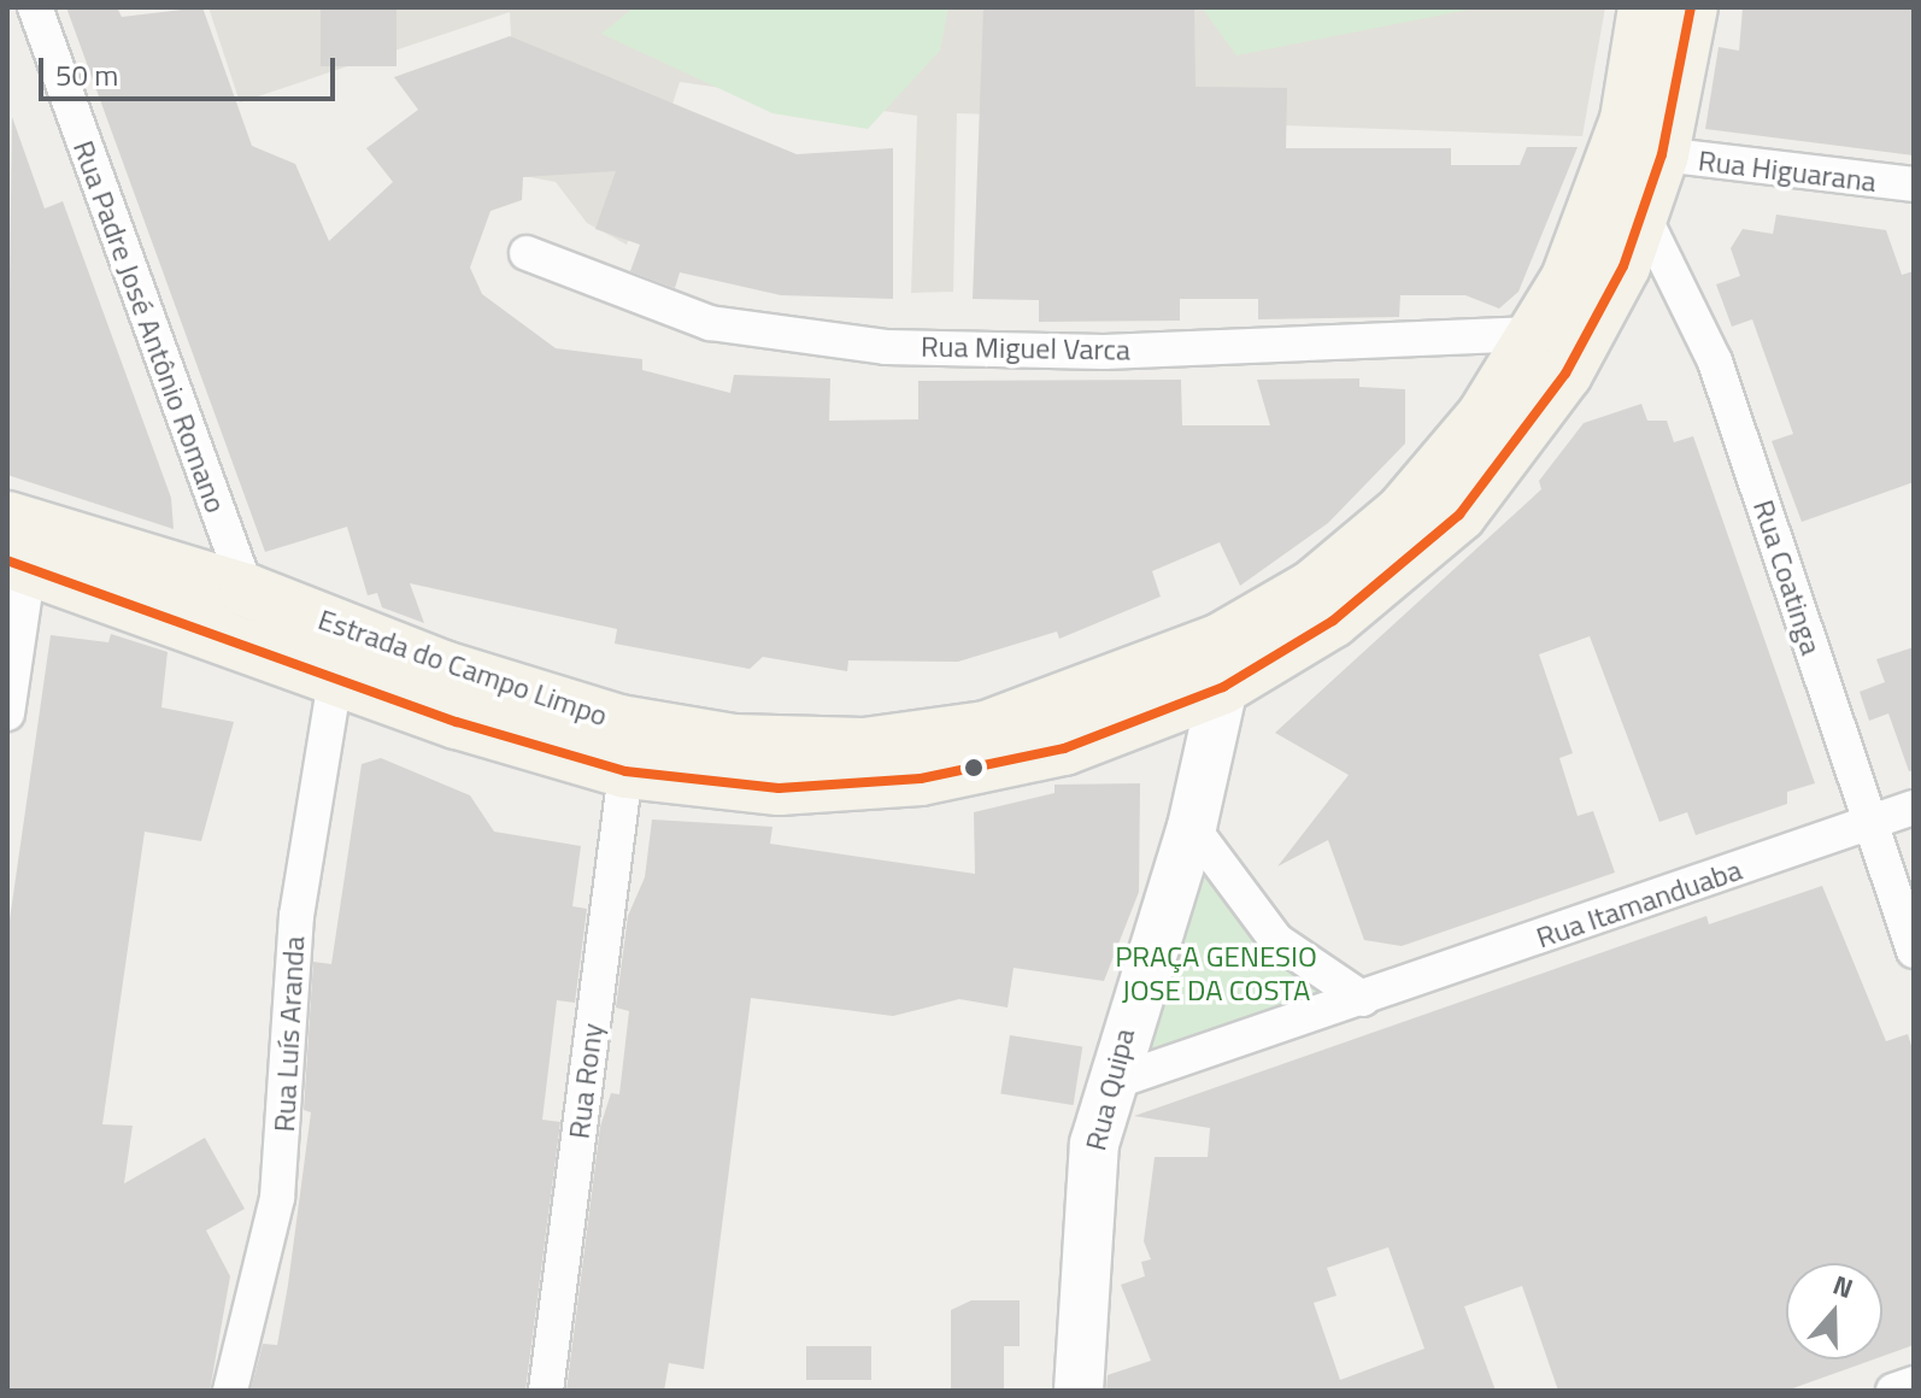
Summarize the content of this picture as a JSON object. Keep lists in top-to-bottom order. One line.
{"streets":{"main road":["Estrada do Campo Limpo"],"street":["Rua Higuarana","Rua Padre José Antônio Romano","Rua Miguel Varca","Rua Coatinga","Rua Itamanduaba","Rua Luís Aranda","Rua Rony","Rua Quipa"]},"crossings":[["Rua Higuarana","Estrada do Campo Limpo"],["Rua Padre José Antônio Romano","Estrada do Campo Limpo"],["Rua Miguel Varca","Estrada do Campo Limpo"],["Rua Coatinga","Estrada do Campo Limpo"],["Rua Coatinga","Rua Itamanduaba"],["Estrada do Campo Limpo","Rua Luís Aranda"],["Estrada do Campo Limpo","Rua Rony"],["Estrada do Campo Limpo","Rua Quipa"],["Rua Itamanduaba","Rua Quipa"]],"parks":["PRAÇA GENESIO JOSE DA COSTA"],"scale_bar":"50 m","north":"top"}
